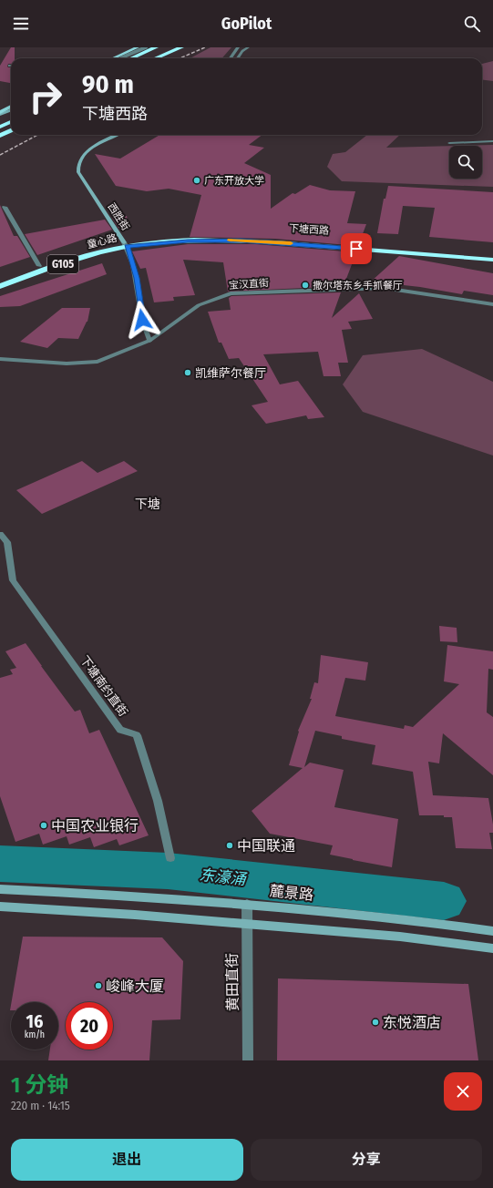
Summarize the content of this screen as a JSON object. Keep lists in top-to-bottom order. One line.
{"streets":{"highway":["下塘西路","童心路","G105"],"street":["西胜街","宝汉直街","下塘南约直街","麓景路","黄田直街"]},"crossings":[["西胜街","下塘西路"],["西胜街","童心路"],["西胜街","宝汉直街"],["下塘西路","童心路"],["麓景路","黄田直街"]],"districts":["下塘"],"water":["东濠涌"],"places":["广东开放大学","撒尔塔东乡手抓餐厅","凯维萨尔餐厅","中国农业银行","中国联通","峻峰大厦","东悦酒店"],"page":{"header":"GoPilot","turn":["90 m","下塘西路"],"speed":"16 km/h","limit":"20","heading":["1 分钟","220 m · 14:15"],"buttons":["退出","分享"]}}
